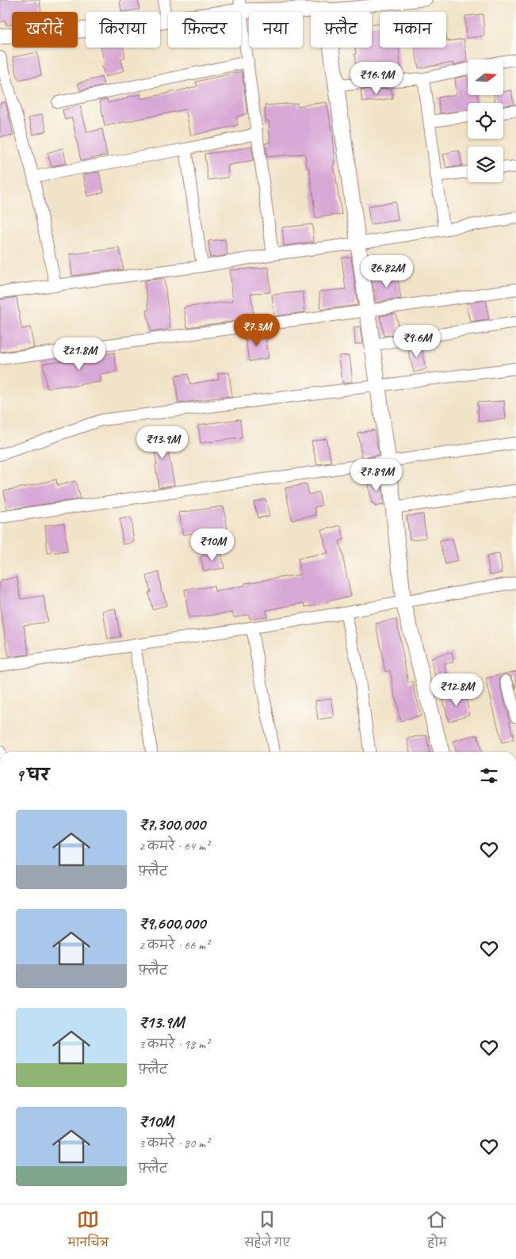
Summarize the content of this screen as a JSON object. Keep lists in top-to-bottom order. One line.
{"north":"right","page":{"chip":["खरीदें","किराया","फ़िल्टर","नया","फ़्लैट","मकान"],"price":["₹16.9M","₹6.82M","₹7.3M","₹9.6M","₹21.8M","₹13.9M","₹7.89M","₹10M","₹12.8M"],"heading":"9 घर","list":[{"name":"₹7,300,000","note":"2 कमरे · 64 m² · फ़्लैट"},{"name":"₹9,600,000","note":"2 कमरे · 66 m² · फ़्लैट"},{"name":"₹13.9M","note":"3 कमरे · 98 m² · फ़्लैट"},{"name":"₹10M","note":"3 कमरे · 80 m² · फ़्लैट"}],"tabs":["मानचित्र","सहेजे गए","होम"]}}
